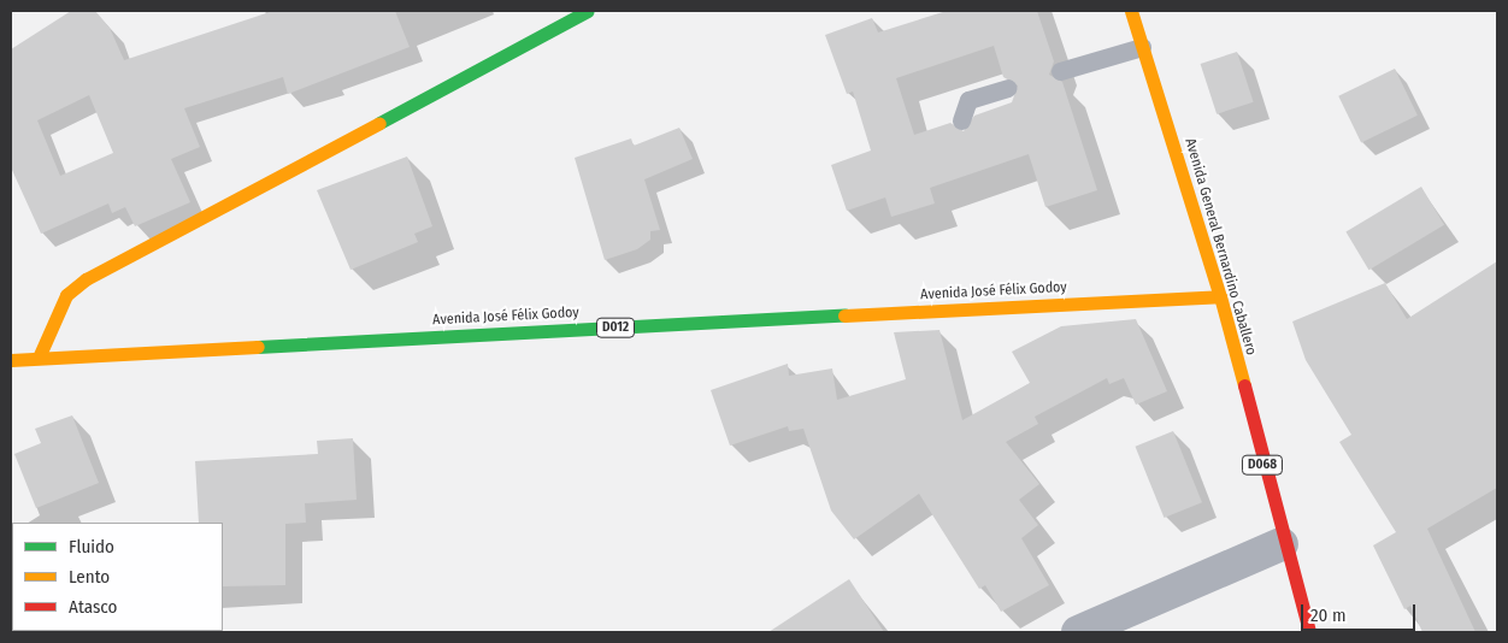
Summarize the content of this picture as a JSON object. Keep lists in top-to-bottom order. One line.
{"streets":{"main road":["Avenida General Bernardino Caballero","Avenida José Félix Godoy","D012","D068"]},"crossings":[["Avenida General Bernardino Caballero","Avenida José Félix Godoy"]],"legend":["Fluido","Lento","Atasco"],"scale_bar":"20 m"}
